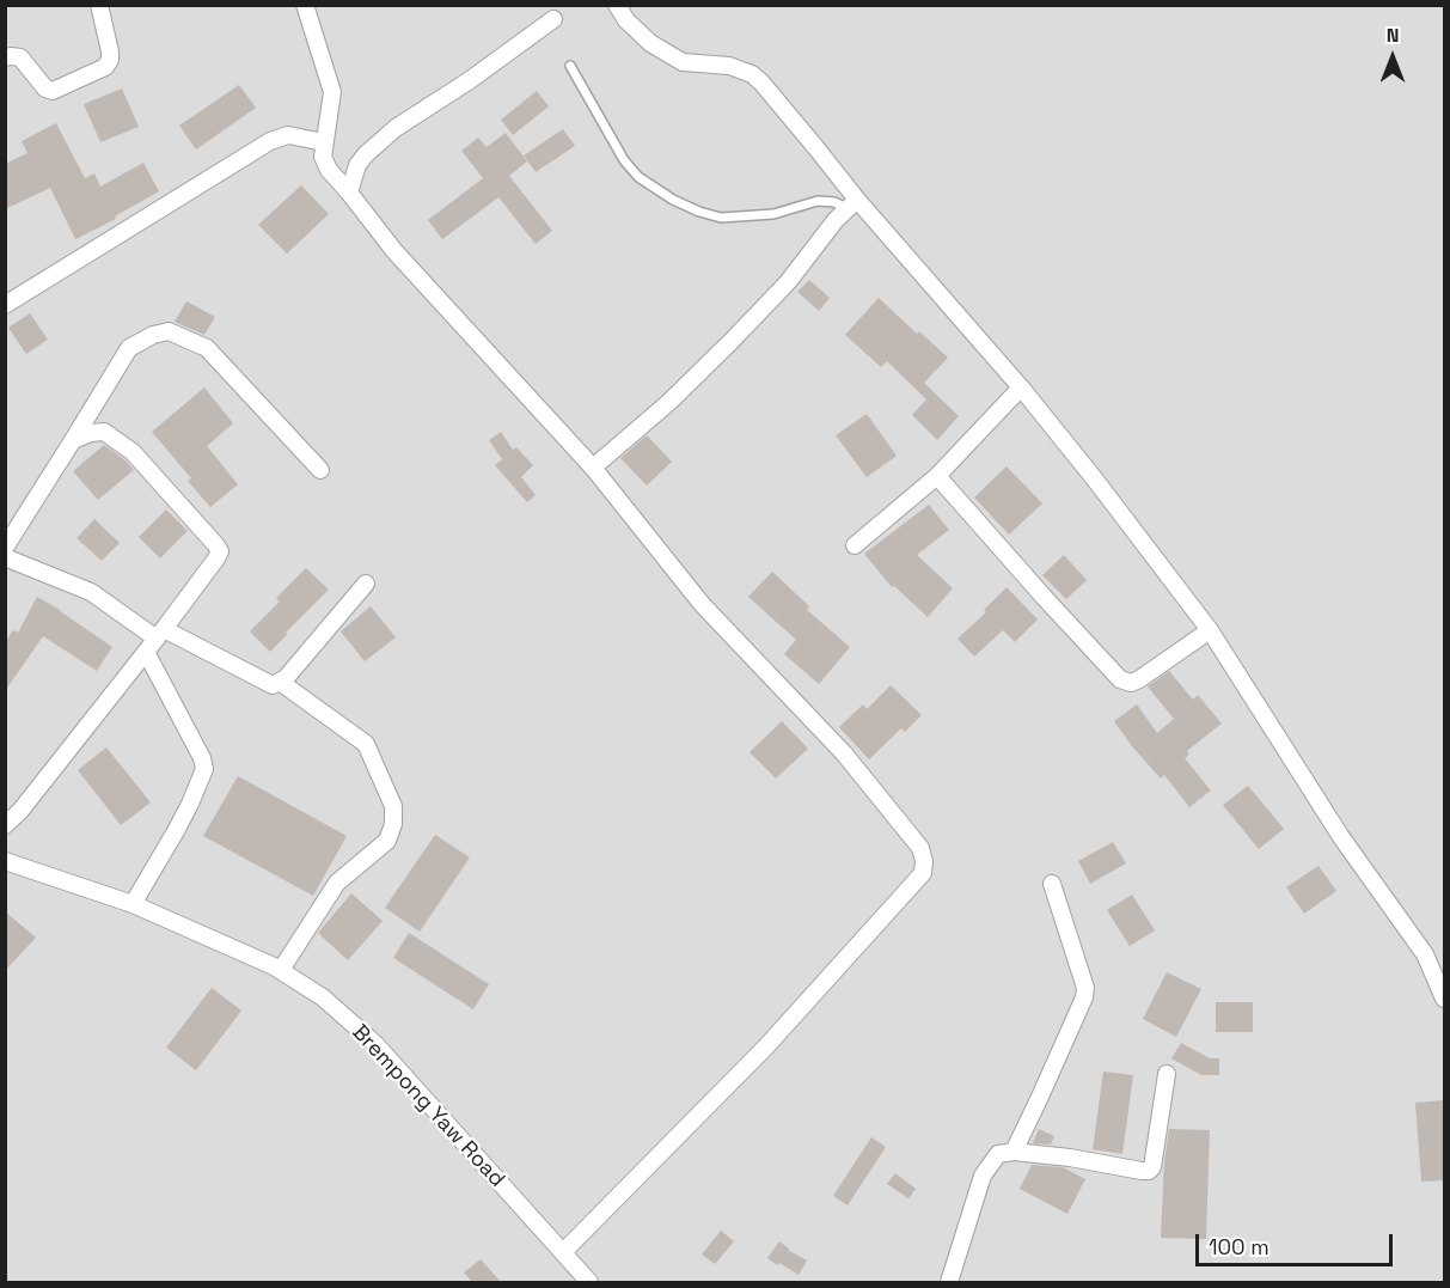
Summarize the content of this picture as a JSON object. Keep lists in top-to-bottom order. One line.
{"streets":{"street":["Brempong Yaw Road"]},"scale_bar":"100 m","north":"top"}
